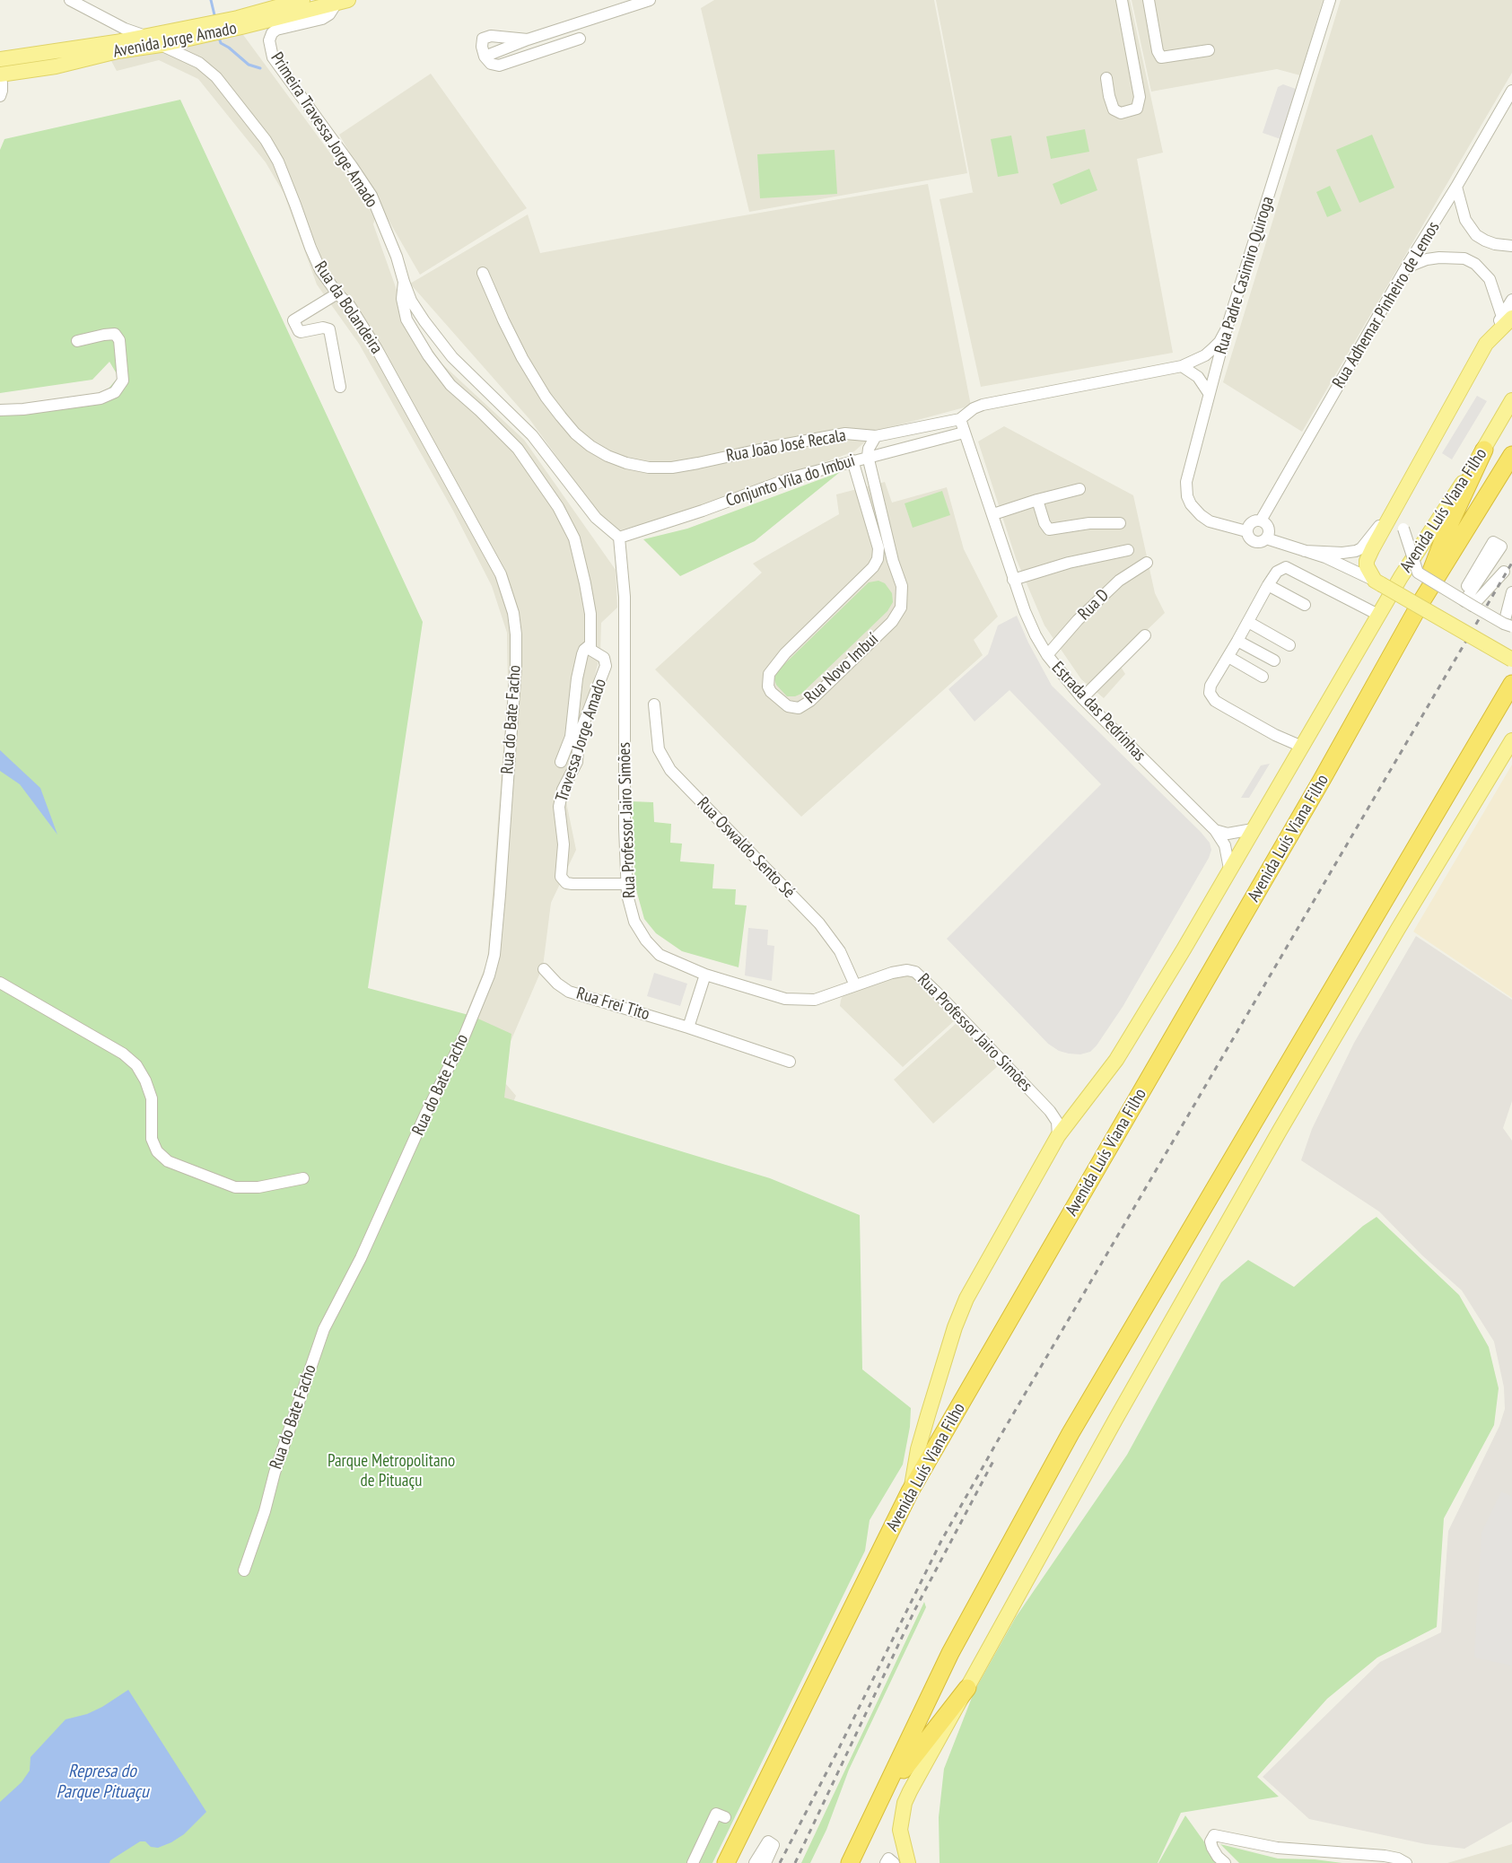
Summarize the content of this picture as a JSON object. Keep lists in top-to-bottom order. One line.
{"streets":{"highway":["Avenida Luís Viana Filho"],"main road":["Avenida Jorge Amado"],"street":["Primeira Travessa Jorge Amado","Rua Padre Casimiro Quiroga","Rua Adhemar Pinheiro de Lemos","Rua da Bolandeira","Rua João José Recala","Conjunto Vila do Imbui","Rua D","Rua Novo Imbuí","Estrada das Pedrinhas","Rua do Bate Facho","Travessa Jorge Amado","Rua Professor Jairo Simões","Rua Oswaldo Sento Sé","Rua Frei Tito"]},"crossings":[["Avenida Jorge Amado","Primeira Travessa Jorge Amado"],["Avenida Jorge Amado","Rua da Bolandeira"],["Primeira Travessa Jorge Amado","Conjunto Vila do Imbui"],["Primeira Travessa Jorge Amado","Rua Professor Jairo Simões"],["Rua Padre Casimiro Quiroga","Rua Adhemar Pinheiro de Lemos"],["Rua Padre Casimiro Quiroga","Rua João José Recala"],["Rua da Bolandeira","Rua do Bate Facho"],["Rua João José Recala","Estrada das Pedrinhas"],["Conjunto Vila do Imbui","Rua Novo Imbuí"],["Conjunto Vila do Imbui","Estrada das Pedrinhas"],["Conjunto Vila do Imbui","Rua Professor Jairo Simões"],["Avenida Luís Viana Filho","Estrada das Pedrinhas"],["Avenida Luís Viana Filho","Rua Professor Jairo Simões"],["Rua D","Estrada das Pedrinhas"],["Travessa Jorge Amado","Rua Professor Jairo Simões"],["Rua Professor Jairo Simões","Rua Oswaldo Sento Sé"]],"water":["Represa do Parque Pituaçu"],"parks":["Parque Metropolitano de Pituaçu"]}
